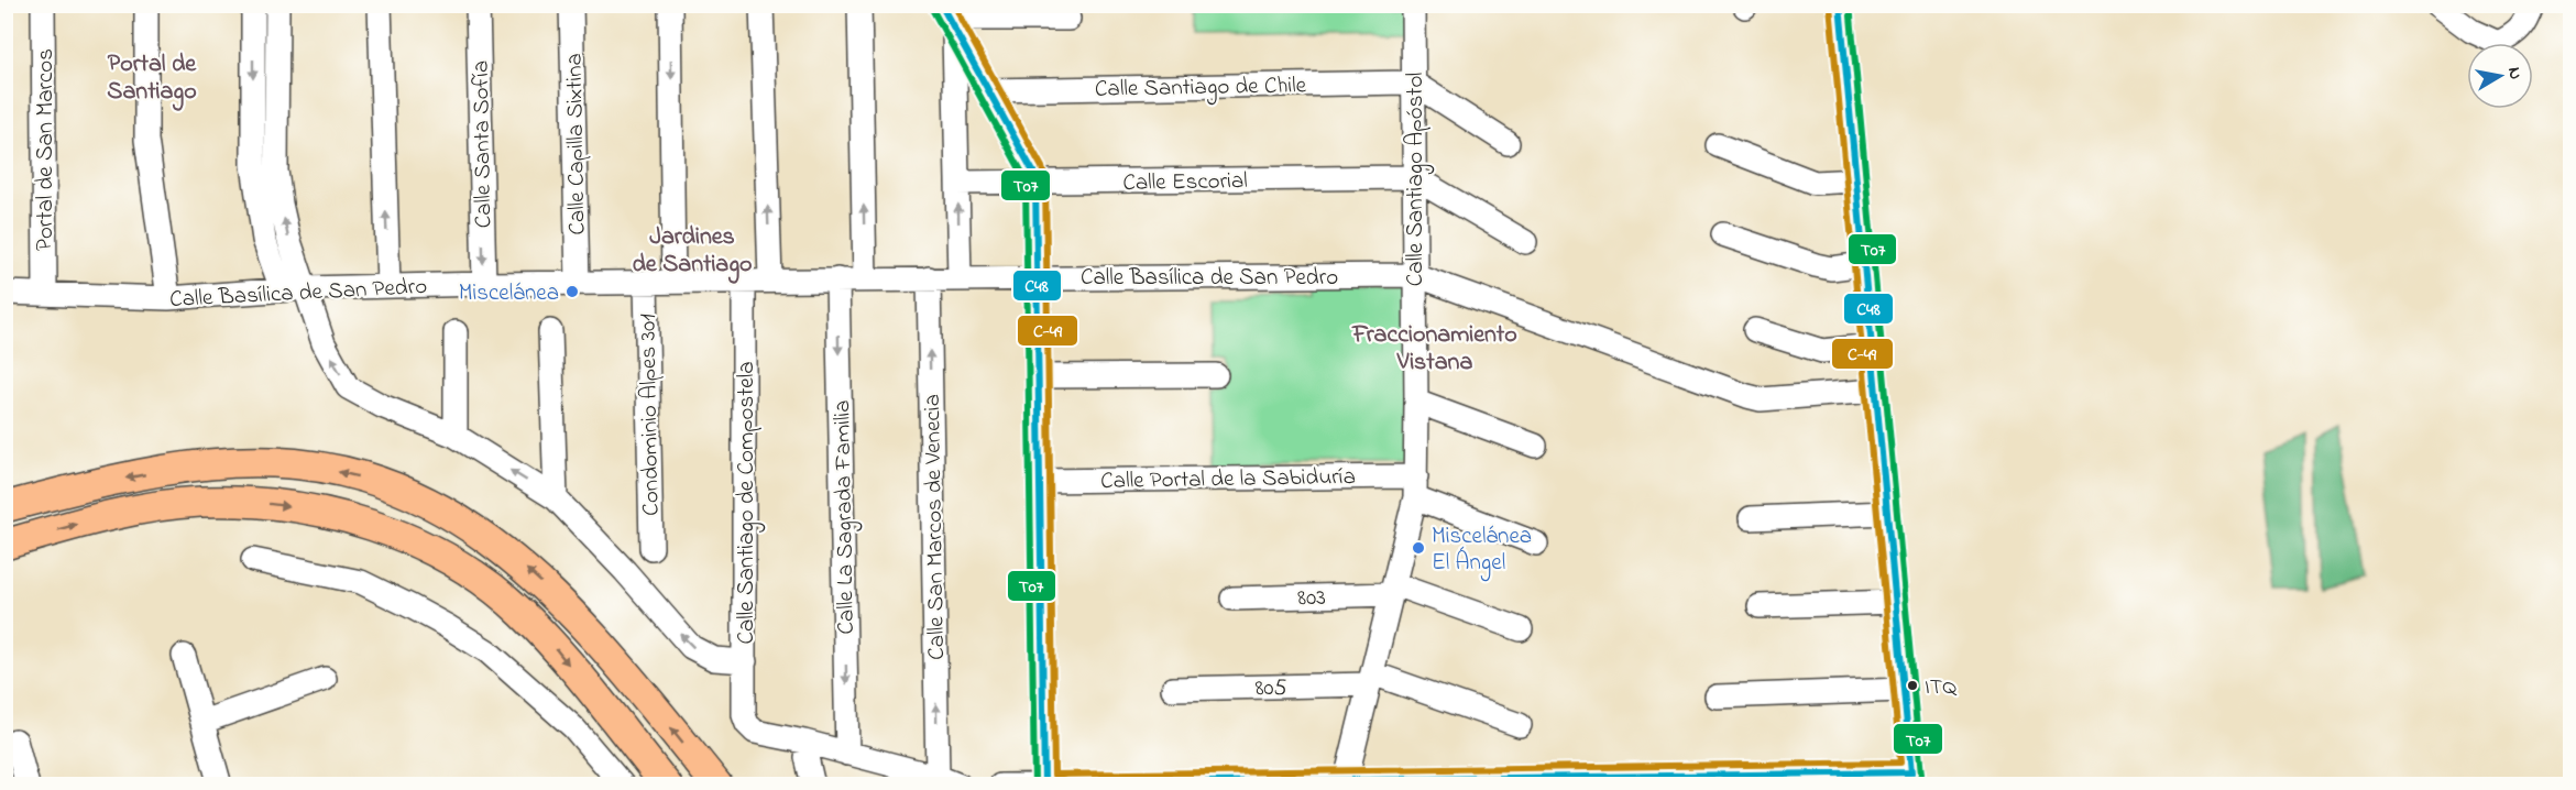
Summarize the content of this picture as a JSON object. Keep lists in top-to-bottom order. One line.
{"streets":{"street":["Calle Santiago de Chile","Calle Santa Sofía","Calle Capilla Sixtina","Portal de San Marcos","Calle Santiago Apóstol","Calle Escorial","Calle Basílica de San Pedro","Condominio Alpes 301","Calle Portal de la Sabiduría","Calle Santiago de Compostela","Calle La Sagrada Familia","Calle San Marcos de Venecia","803","805"]},"crossings":[["Calle Santiago de Chile","Calle Santiago Apóstol"],["Calle Santa Sofía","Calle Basílica de San Pedro"],["Calle Capilla Sixtina","Calle Basílica de San Pedro"],["Portal de San Marcos","Calle Basílica de San Pedro"],["Calle Santiago Apóstol","Calle Escorial"],["Calle Santiago Apóstol","Calle Basílica de San Pedro"],["Calle Santiago Apóstol","Calle Portal de la Sabiduría"],["Calle Santiago Apóstol","803"],["Calle Santiago Apóstol","805"],["Calle Basílica de San Pedro","Condominio Alpes 301"],["Calle Basílica de San Pedro","Calle Santiago de Compostela"],["Calle Basílica de San Pedro","Calle La Sagrada Familia"],["Calle Basílica de San Pedro","Calle San Marcos de Venecia"],["Calle Santiago de Compostela","Calle La Sagrada Familia"]],"districts":["Portal de Santiago","Jardines de Santiago","Fraccionamiento Vistana"],"places":["Miscelánea","Miscelánea El Ángel","ITQ"],"lines":["transit line C48","transit line T07","transit line C-49"],"north":"right"}
